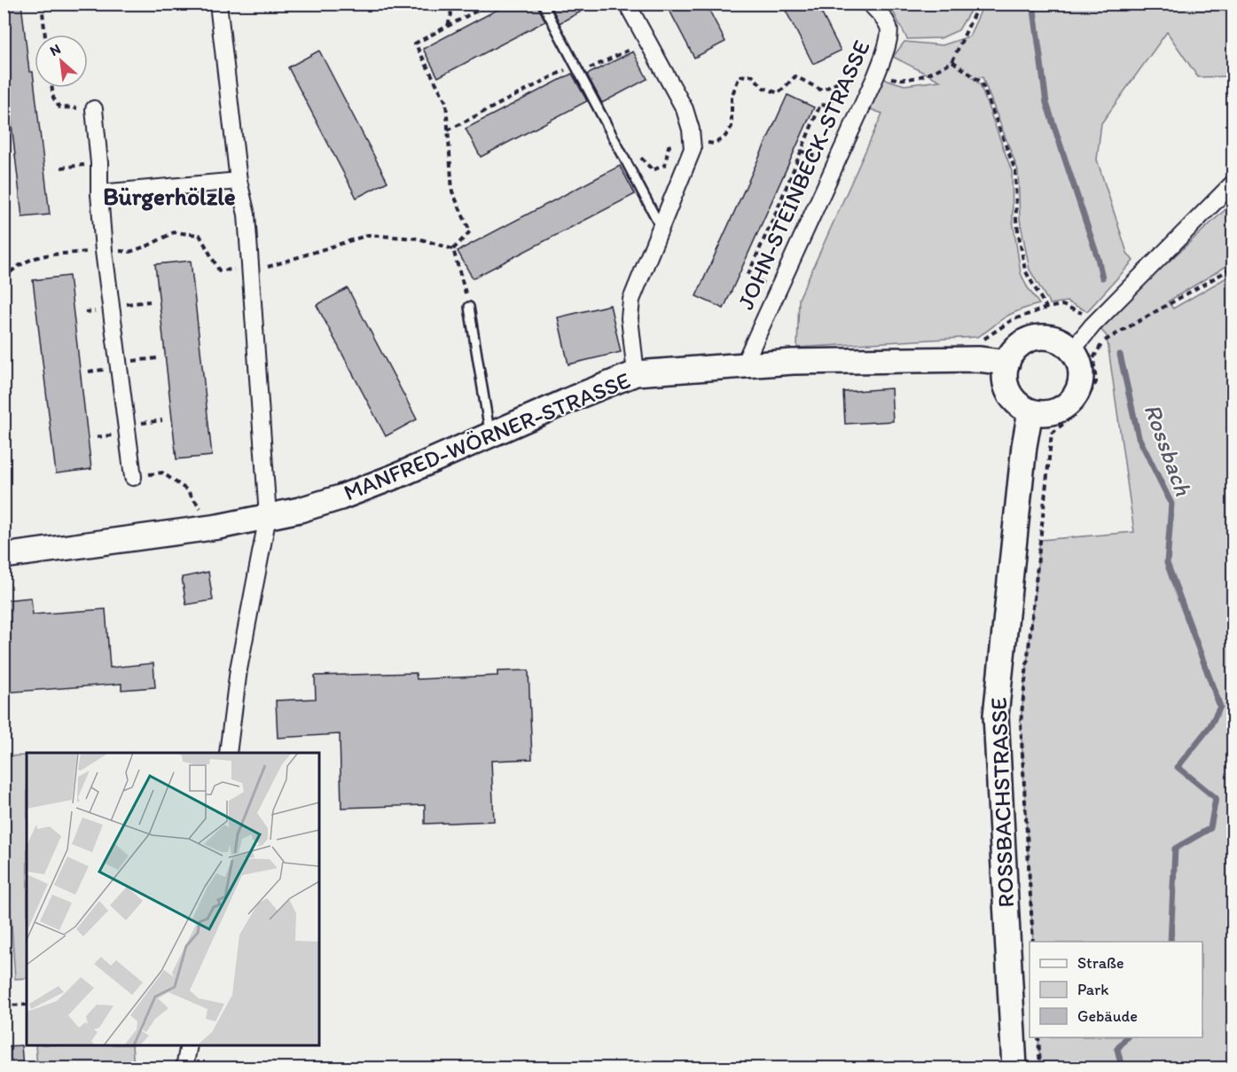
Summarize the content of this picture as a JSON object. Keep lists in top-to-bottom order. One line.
{"streets":{"street":["JOHN-STEINBECK-STRASSE","MANFRED-WÖRNER-STRASSE","ROSSBACHSTRASSE"]},"crossings":[["JOHN-STEINBECK-STRASSE","MANFRED-WÖRNER-STRASSE"],["MANFRED-WÖRNER-STRASSE","ROSSBACHSTRASSE"]],"districts":["Bürgerhölzle"],"water":["Rossbach"],"legend":["Straße","Park","Gebäude"],"north":"top left"}
